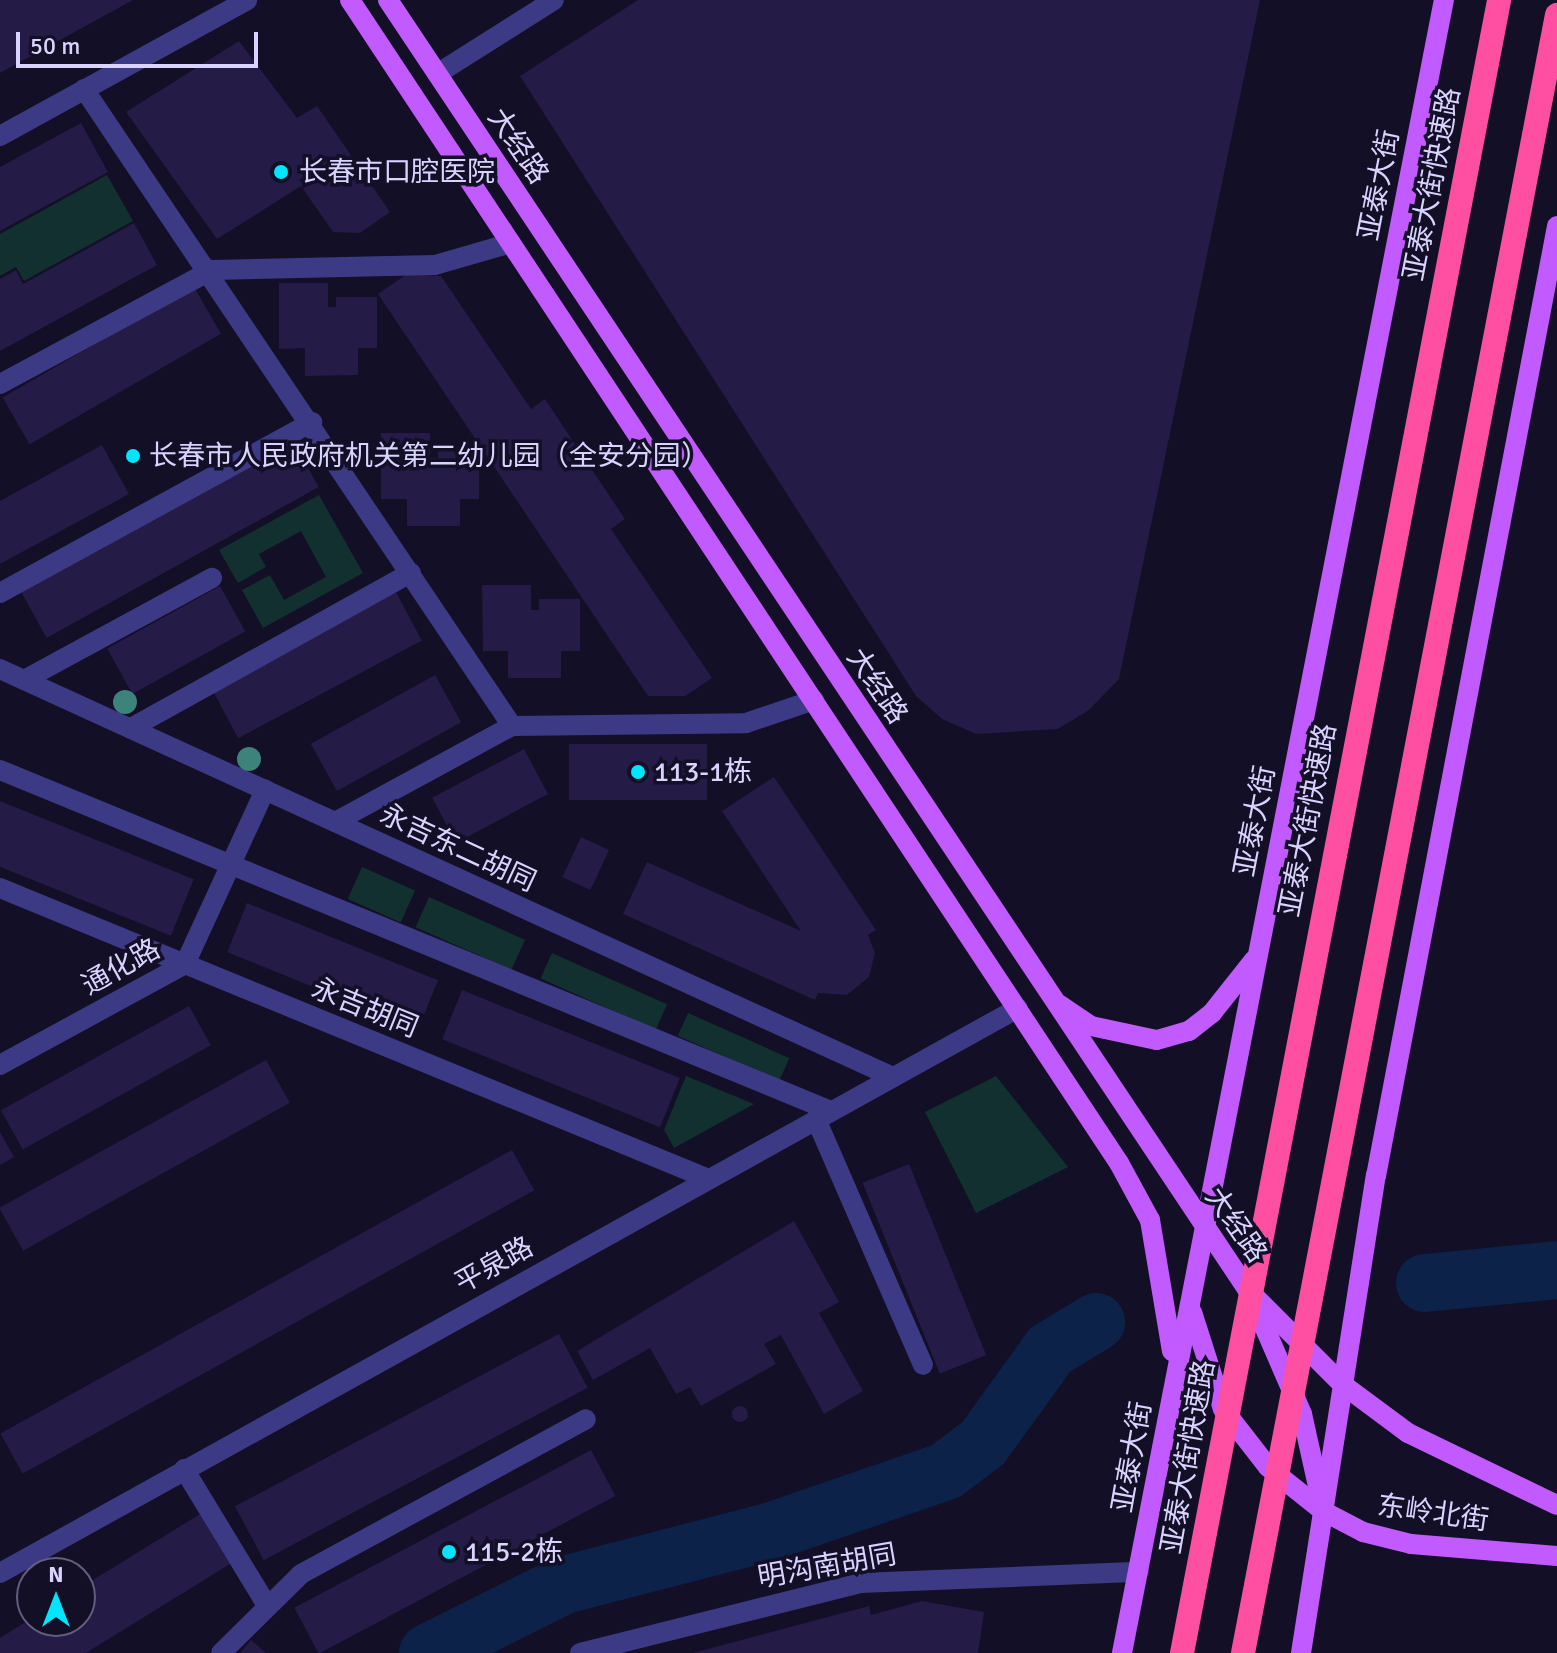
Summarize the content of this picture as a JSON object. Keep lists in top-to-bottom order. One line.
{"streets":{"highway":["亚泰大街快速路"],"main road":["大经路","亚泰大街","东岭北街"],"street":["永吉东二胡同","通化路","永吉胡同","平泉路","明沟南胡同"]},"crossings":[["大经路","亚泰大街"],["大经路","东岭北街"],["亚泰大街","东岭北街"],["亚泰大街","明沟南胡同"],["永吉东二胡同","通化路"],["永吉东二胡同","平泉路"],["通化路","永吉胡同"],["永吉胡同","平泉路"]],"places":["长春市口腔医院","长春市人民政府机关第二幼儿园（全安分园）","113-1栋","115-2栋"],"scale_bar":"50 m","north":"top"}
